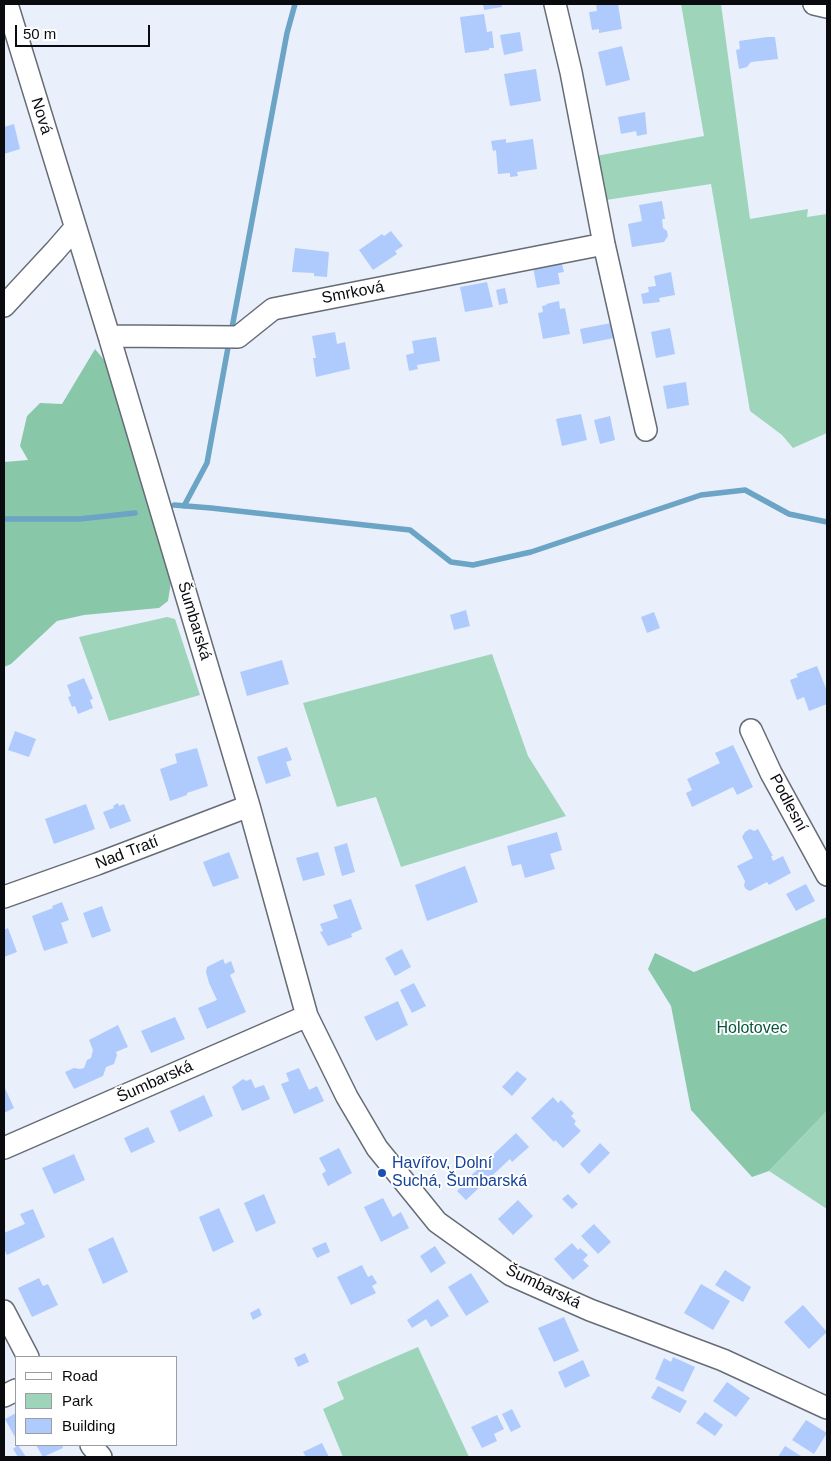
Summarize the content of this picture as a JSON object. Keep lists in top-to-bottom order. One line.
{"streets":{"street":["Nová","Smrková","Šumbarská","Podlesní","Nad Tratí"]},"crossings":[["Nová","Šumbarská"],["Smrková","Šumbarská"],["Šumbarská","Nad Tratí"]],"parks":["Holotovec"],"places":["Havířov, Dolní Suchá, Šumbarská"],"legend":["Road","Park","Building"],"scale_bar":"50 m"}
